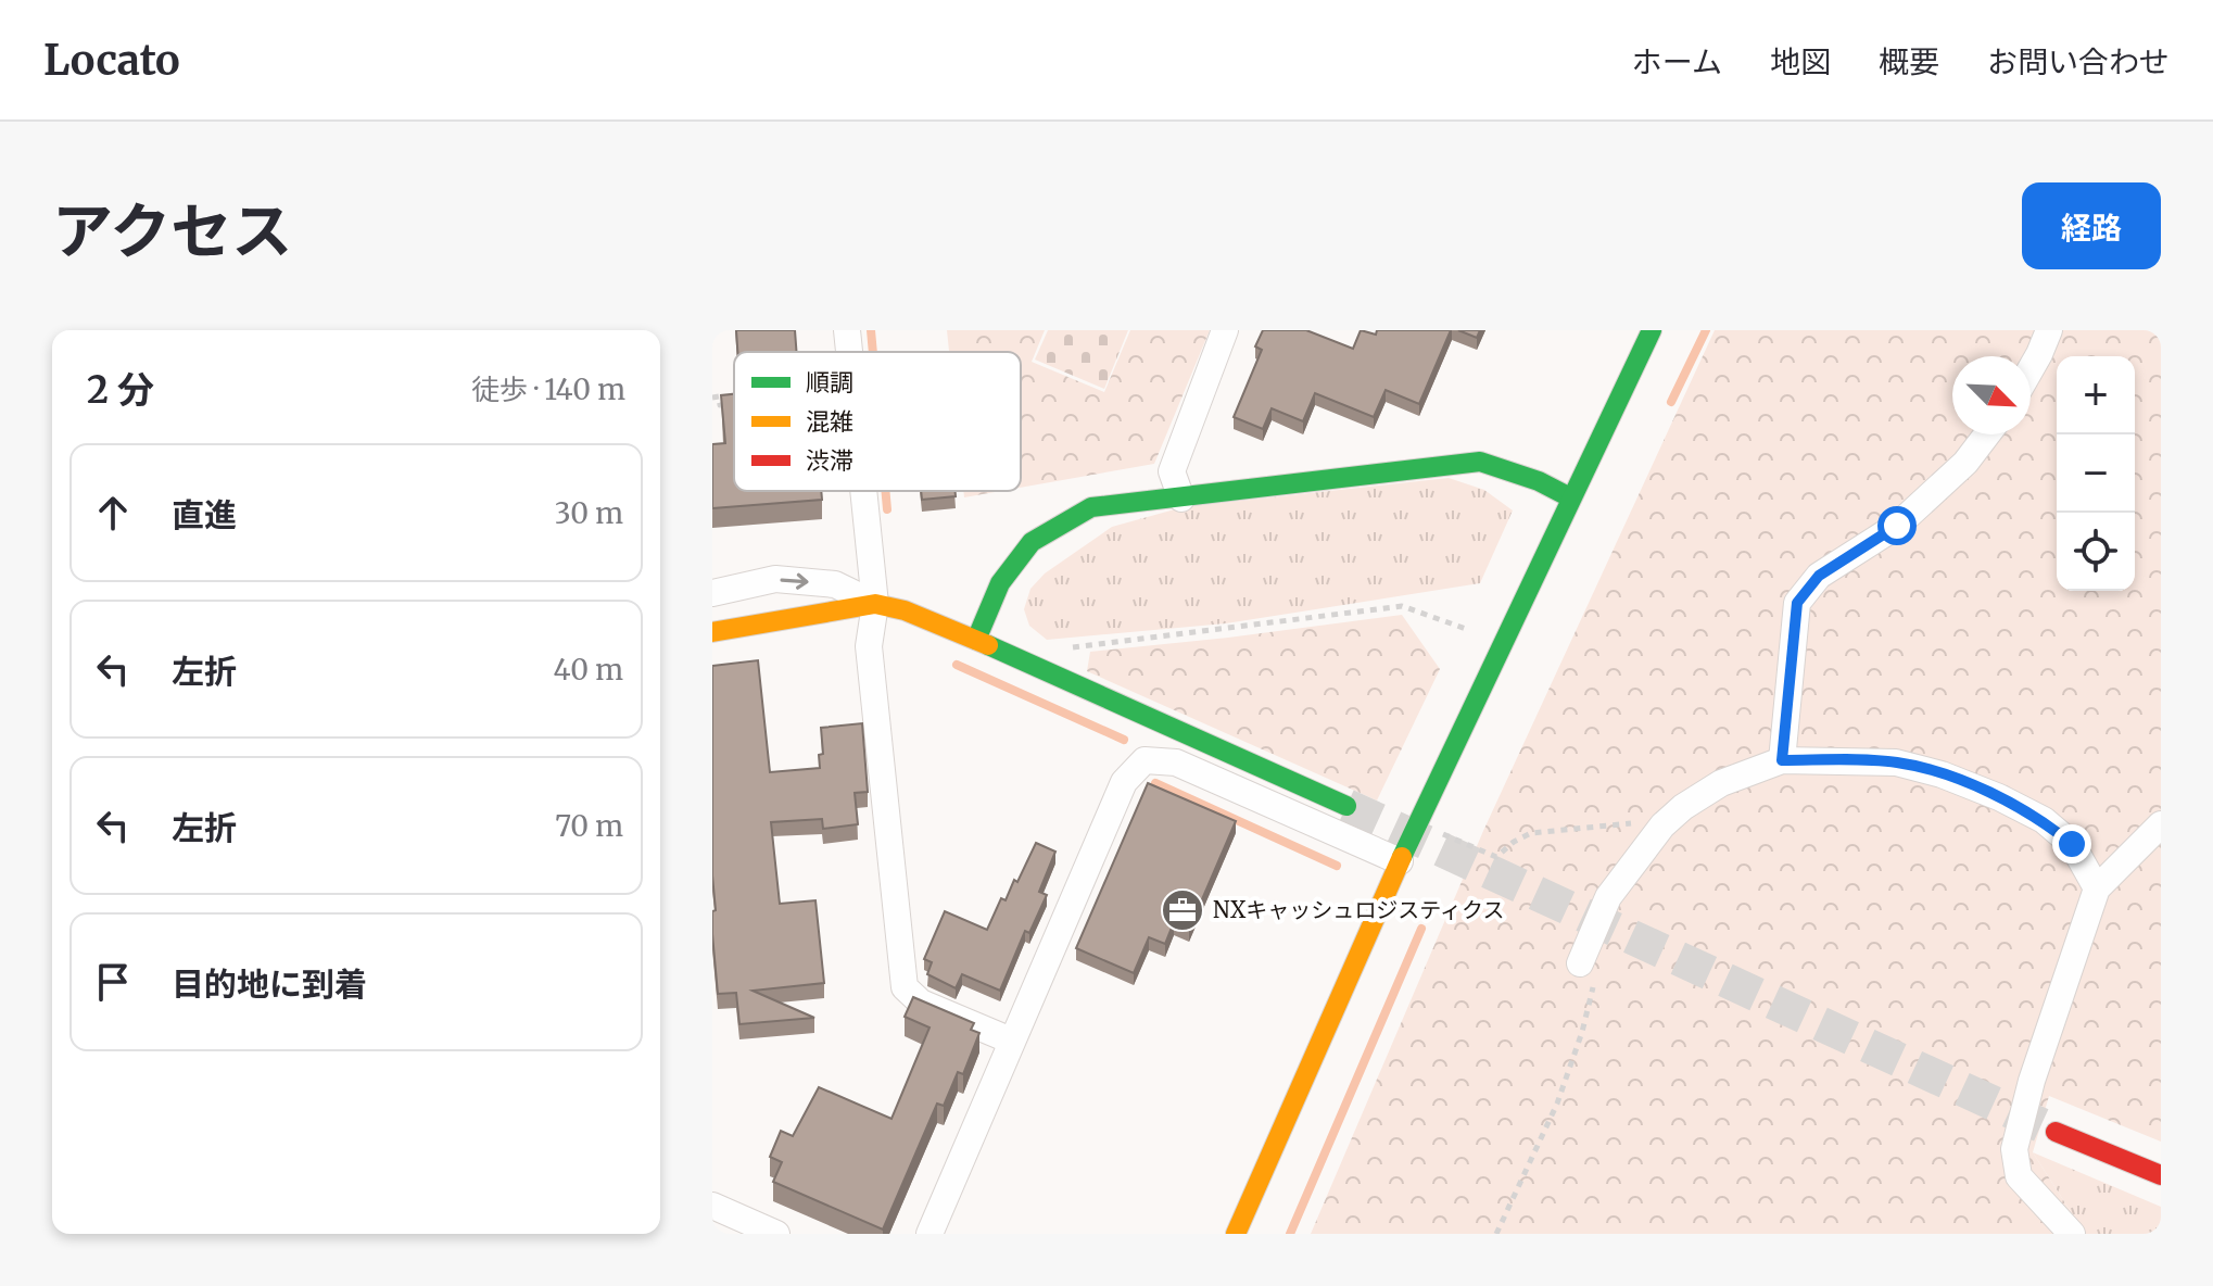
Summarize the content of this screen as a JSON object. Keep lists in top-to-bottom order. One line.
{"places":{"office":["NXキャッシュロジスティクス"]},"legend":["順調","混雑","渋滞"],"north":"bottom right","page":{"header":"Locato","nav":["ホーム","地図","概要","お問い合わせ"],"title":"アクセス","buttons":"経路","heading":["2 分","徒歩 · 140 m"],"map_buttons":["+","−"],"list":[["直進","30 m"],["左折","40 m"],["左折","70 m"],"目的地に到着"]}}
